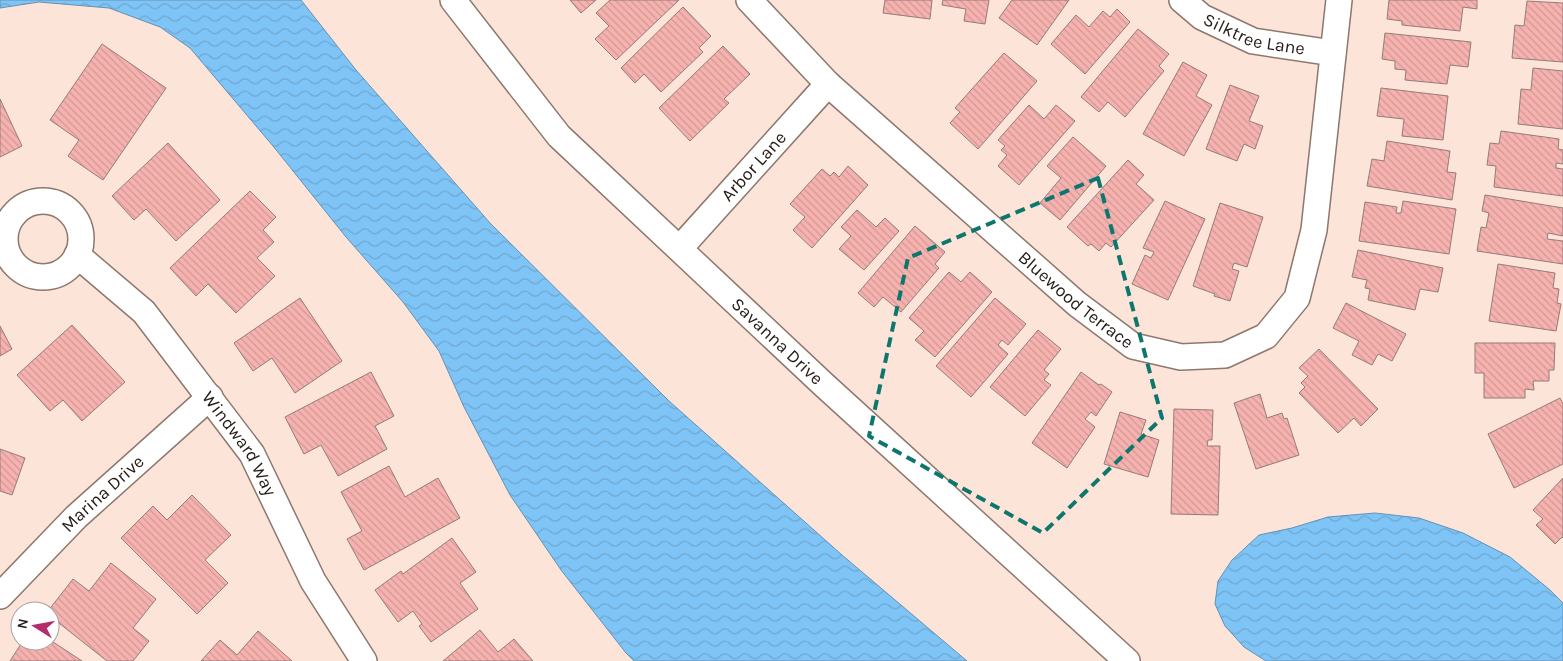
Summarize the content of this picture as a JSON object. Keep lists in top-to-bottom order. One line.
{"streets":{"street":["Silktree Lane","Arbor Lane","Bluewood Terrace","Savanna Drive","Windward Way","Marina Drive"]},"crossings":[["Silktree Lane","Bluewood Terrace"],["Arbor Lane","Bluewood Terrace"],["Arbor Lane","Savanna Drive"],["Windward Way","Marina Drive"]],"north":"left"}
